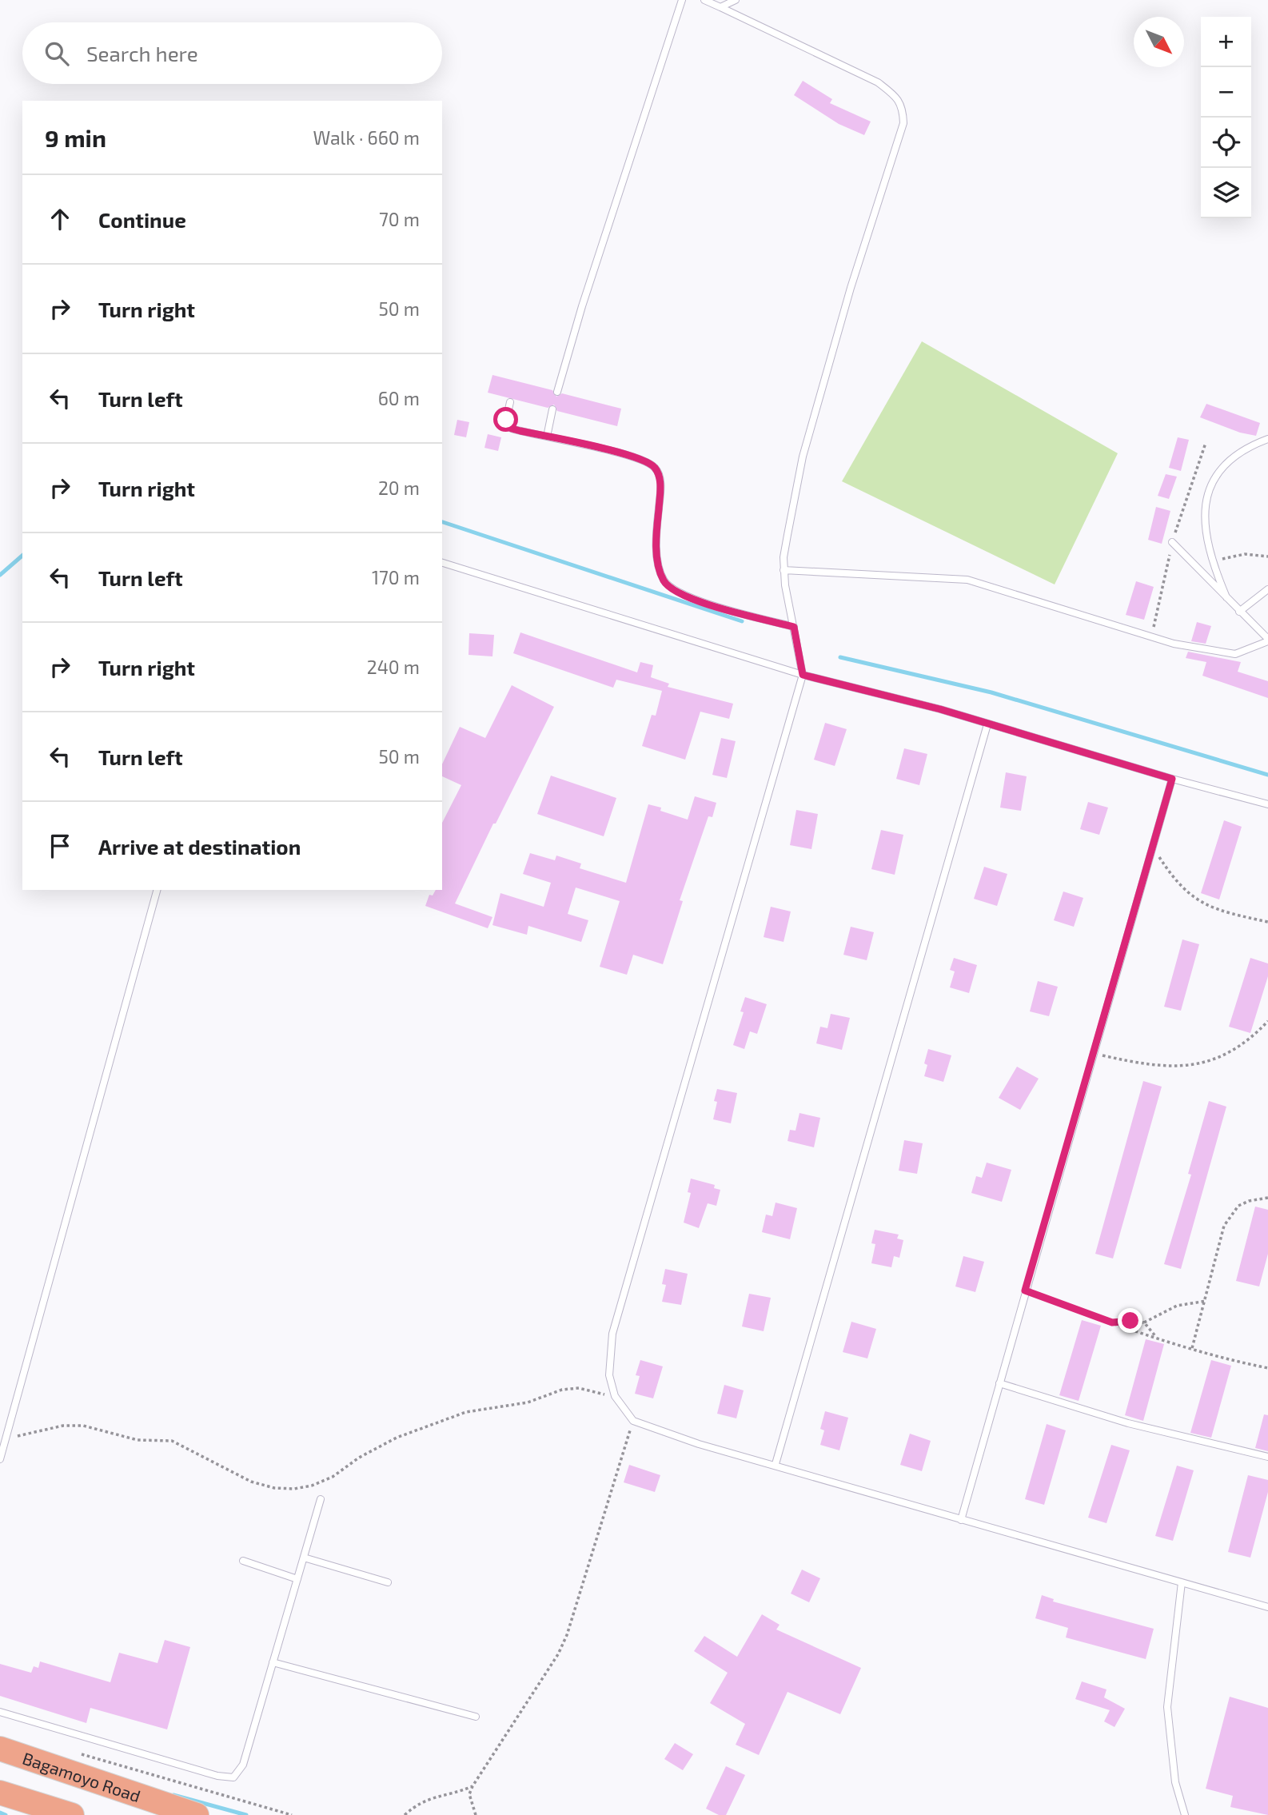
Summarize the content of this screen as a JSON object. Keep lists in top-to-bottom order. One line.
{"streets":{"highway":["Bagamoyo Road"]},"north":"bottom right","page":{"map_buttons":["+","−"],"search":"Search here","heading":["9 min","Walk · 660 m"],"list":[["Continue","70 m"],["Turn right","50 m"],["Turn left","60 m"],["Turn right","20 m"],["Turn left","170 m"],["Turn right","240 m"],["Turn left","50 m"],"Arrive at destination"]}}
